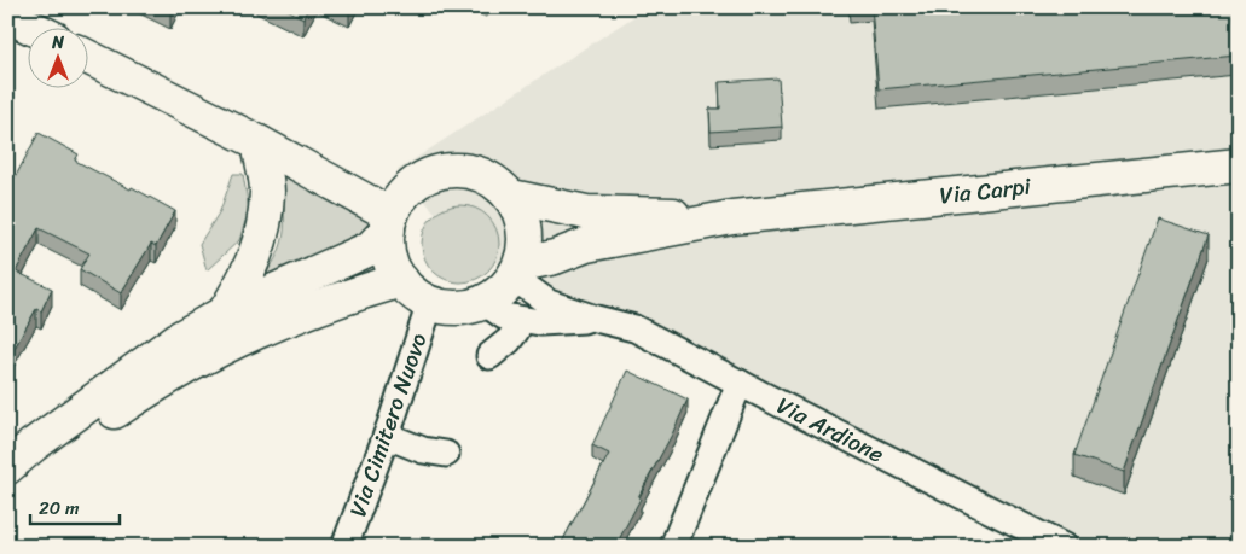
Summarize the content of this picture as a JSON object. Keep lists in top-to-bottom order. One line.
{"streets":{"main road":["Via Carpi"],"street":["Via Cimitero Nuovo","Via Ardione"]},"crossings":[["Via Carpi","Via Cimitero Nuovo"],["Via Carpi","Via Ardione"],["Via Cimitero Nuovo","Via Ardione"]],"scale_bar":"20 m","north":"top"}
